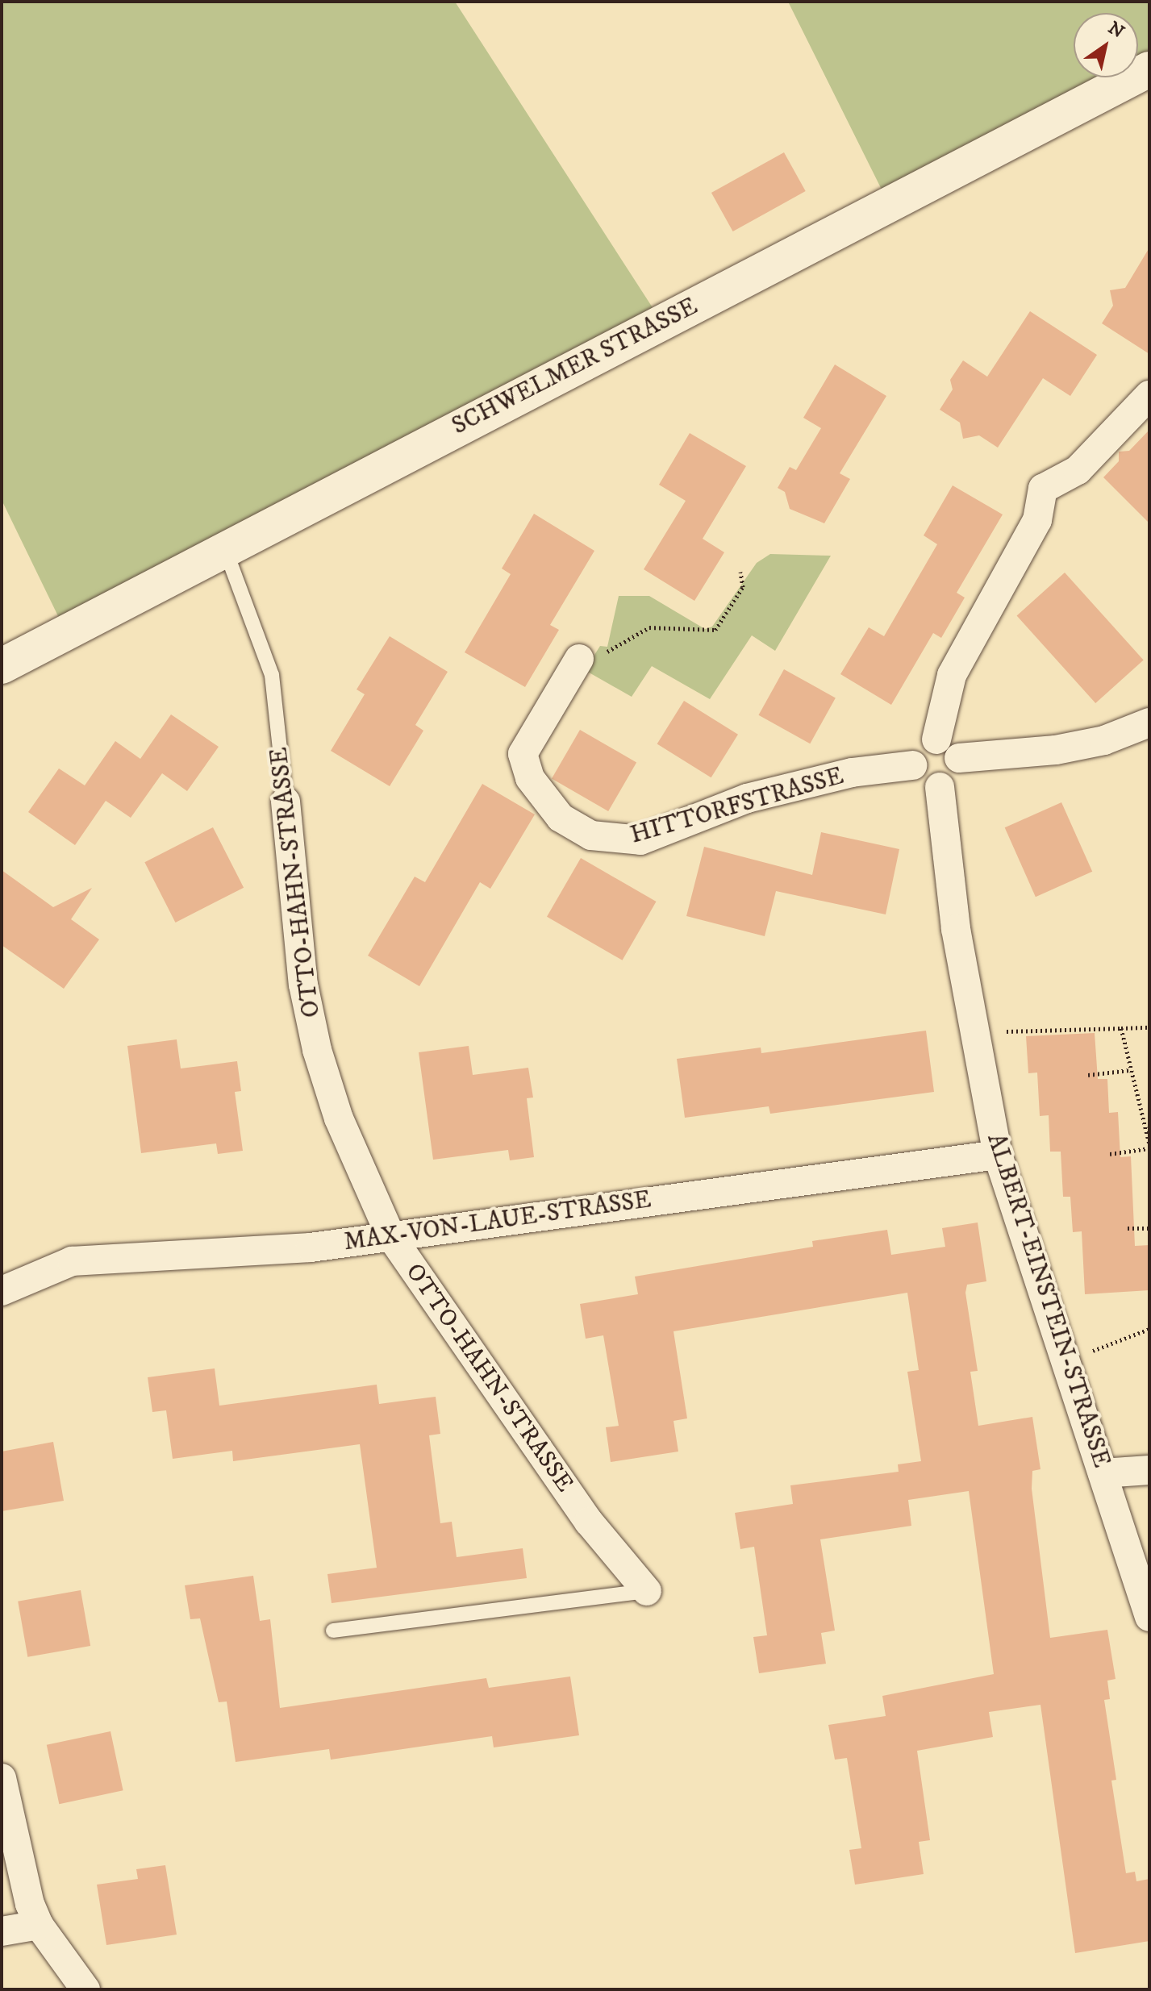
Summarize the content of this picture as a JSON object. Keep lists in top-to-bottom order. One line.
{"streets":{"main road":["SCHWELMER STRASSE"],"street":["HITTORFSTRASSE","OTTO-HAHN-STRASSE","MAX-VON-LAUE-STRASSE","ALBERT-EINSTEIN-STRASSE"]},"crossings":[["SCHWELMER STRASSE","OTTO-HAHN-STRASSE"],["HITTORFSTRASSE","ALBERT-EINSTEIN-STRASSE"],["OTTO-HAHN-STRASSE","MAX-VON-LAUE-STRASSE"],["MAX-VON-LAUE-STRASSE","ALBERT-EINSTEIN-STRASSE"]],"north":"top right"}
